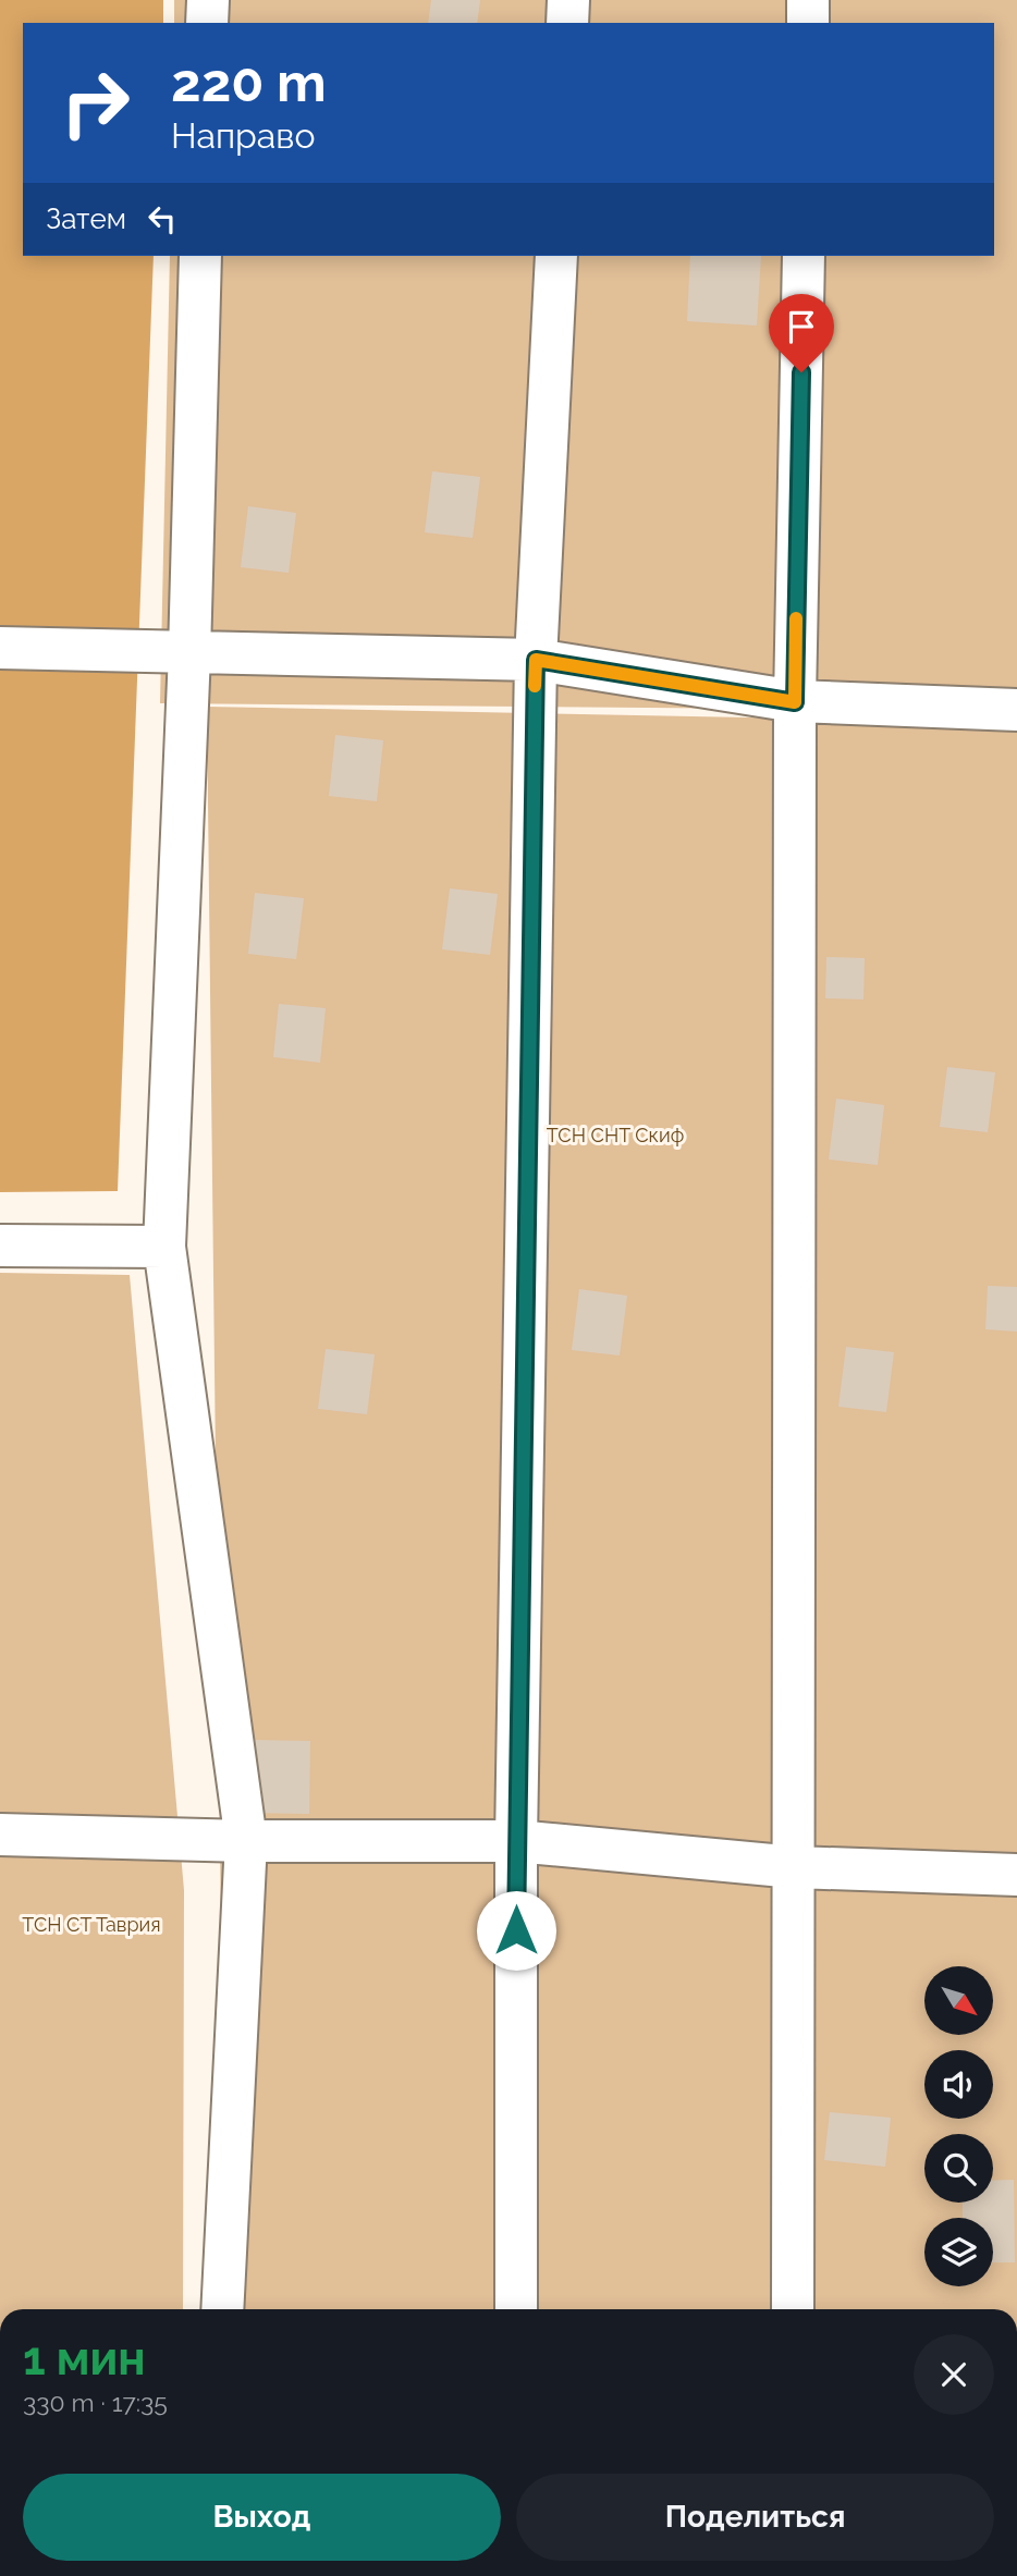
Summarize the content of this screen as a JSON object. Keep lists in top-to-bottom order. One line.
{"parks":["ТСН СНТ Скиф","ТСН СТ Таврия"],"north":"bottom right","page":{"turn":["220 m","Направо"],"then":"Затем","heading":["1 мин","330 m · 17:35"],"buttons":["Выход","Поделиться"]}}
